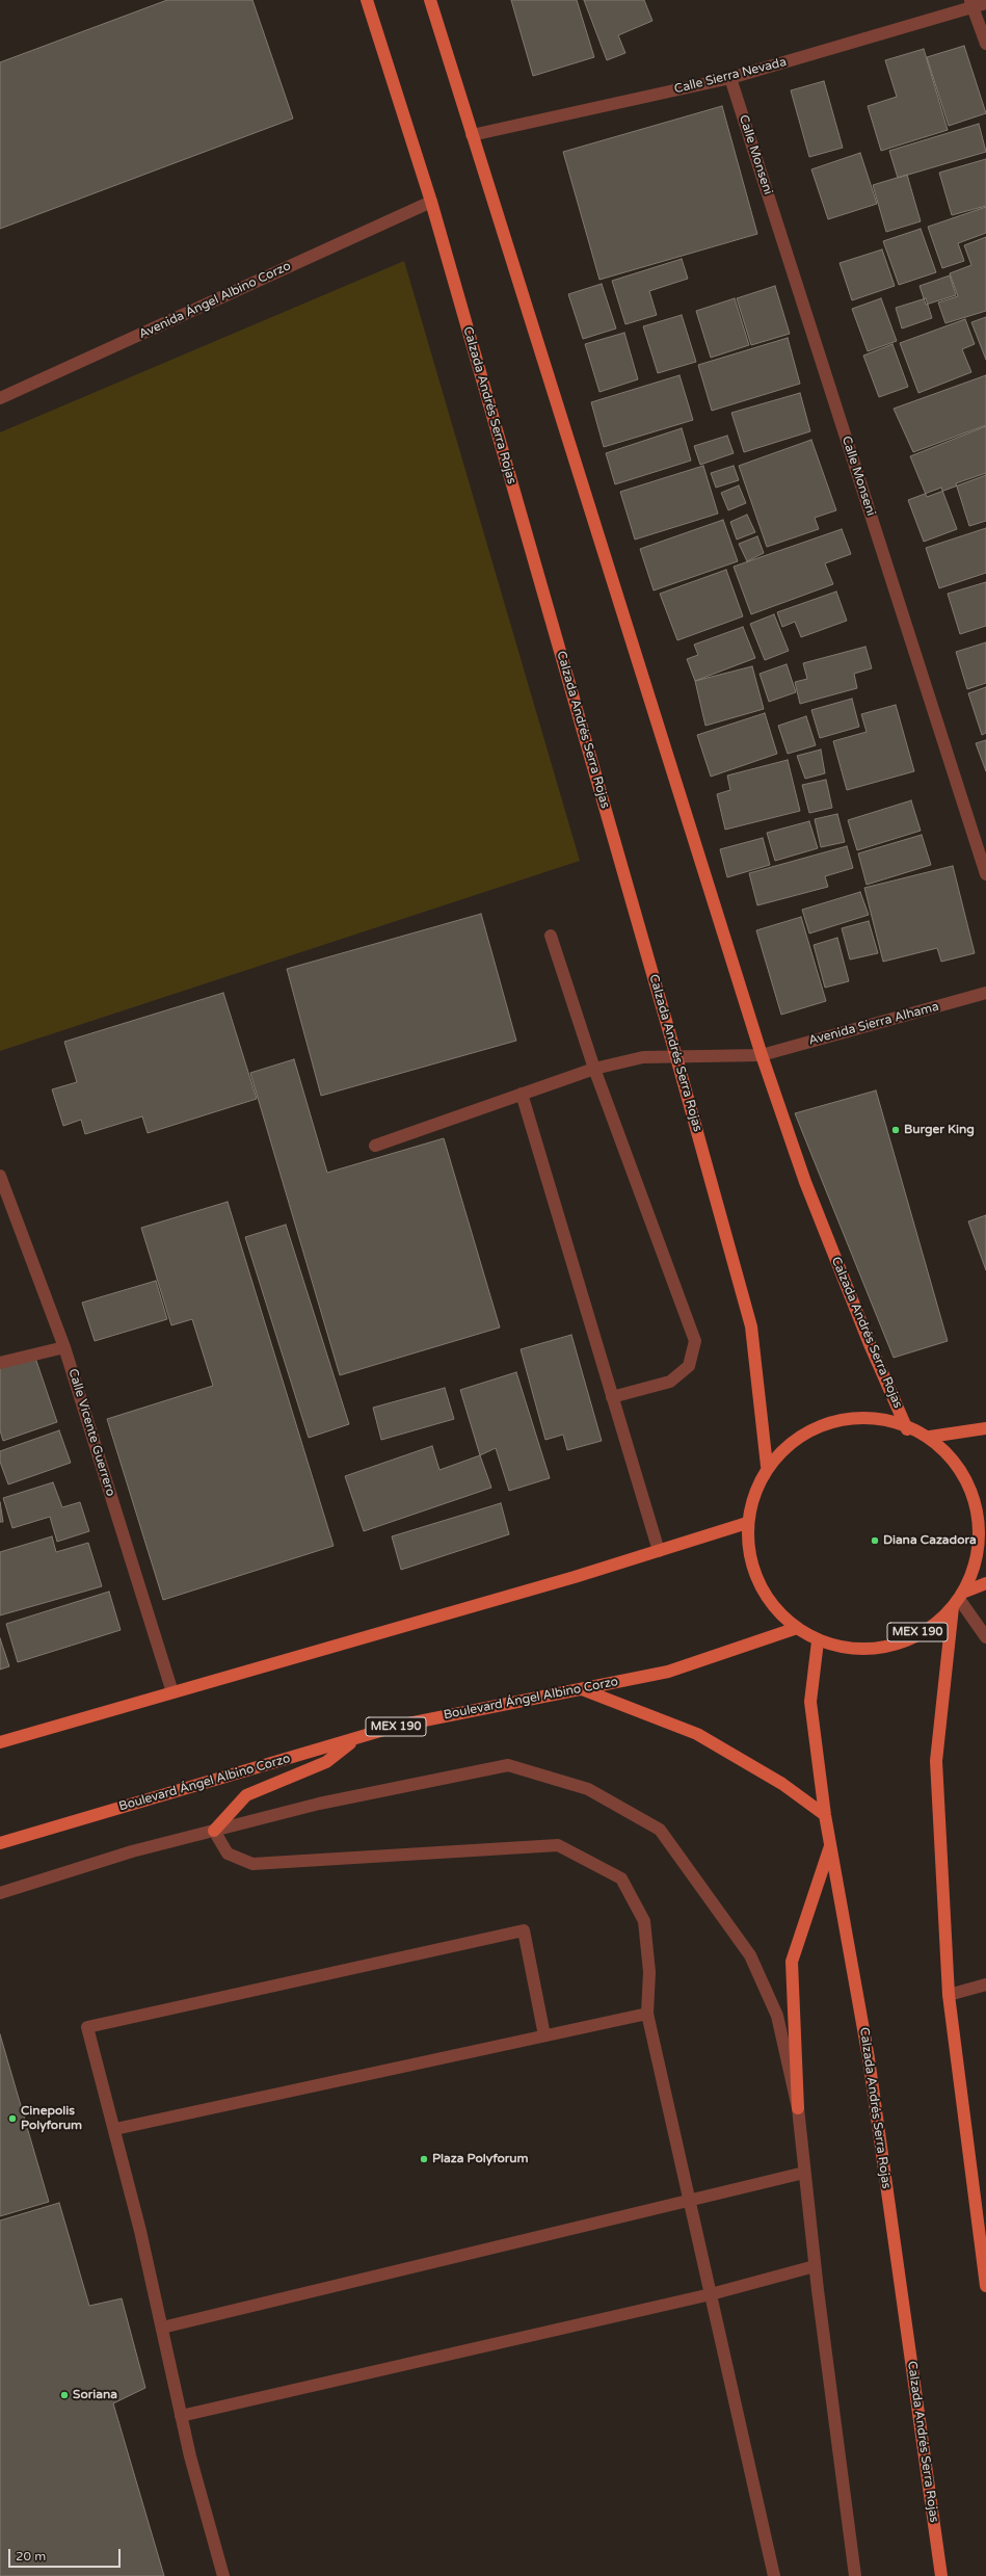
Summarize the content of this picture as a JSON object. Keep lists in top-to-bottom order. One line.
{"streets":{"main road":["Calzada Andrés Serra Rojas","MEX 190","Boulevard Ángel Albino Corzo"],"street":["Calle Sierra Nevada","Calle Monseni","Avenida Ángel Albino Corzo","Avenida Sierra Alhama","Calle Vicente Guerrero"]},"crossings":[["Calle Sierra Nevada","Calle Monseni"],["Calle Sierra Nevada","Calzada Andrés Serra Rojas"],["Avenida Ángel Albino Corzo","Calzada Andrés Serra Rojas"],["Calzada Andrés Serra Rojas","Avenida Sierra Alhama"],["Calzada Andrés Serra Rojas","MEX 190"],["MEX 190","Boulevard Ángel Albino Corzo"]],"places":["Burger King","Diana Cazadora","Cinepolis Polyforum","Plaza Polyforum","Soriana"],"scale_bar":"20 m"}
